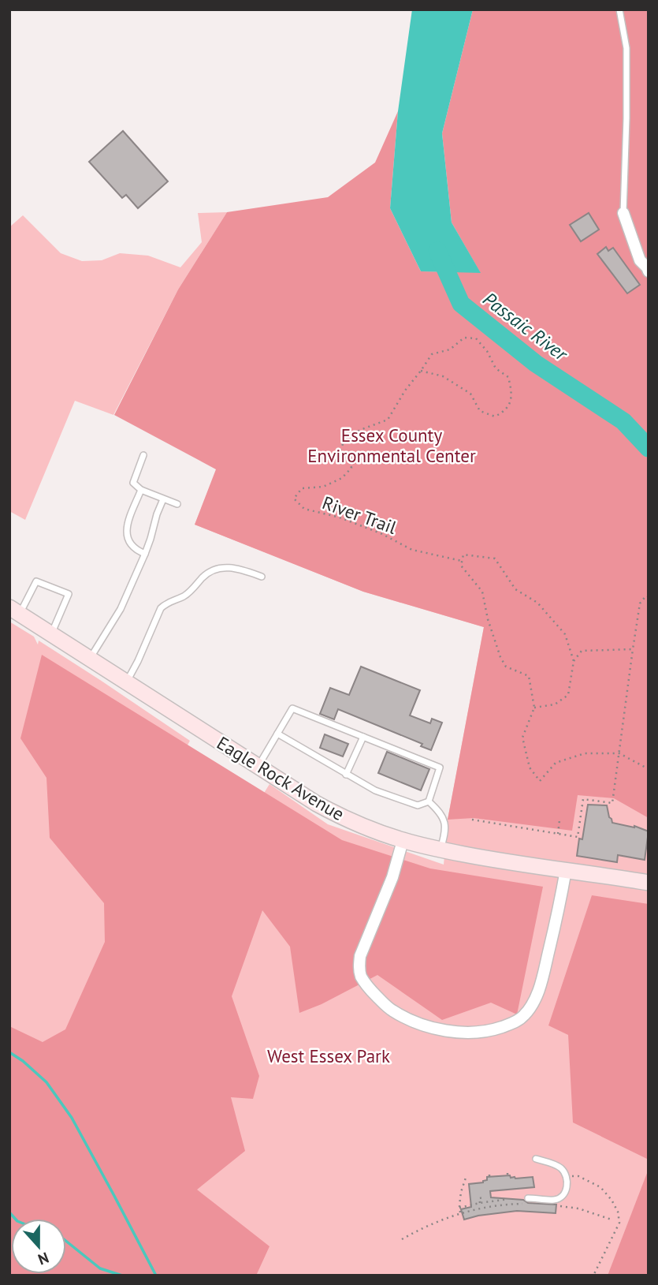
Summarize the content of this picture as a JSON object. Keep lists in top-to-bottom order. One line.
{"streets":{"main road":["Eagle Rock Avenue"],"path":["River Trail"]},"water":["Passaic River"],"parks":["Essex County Environmental Center","West Essex Park"],"north":"bottom"}
